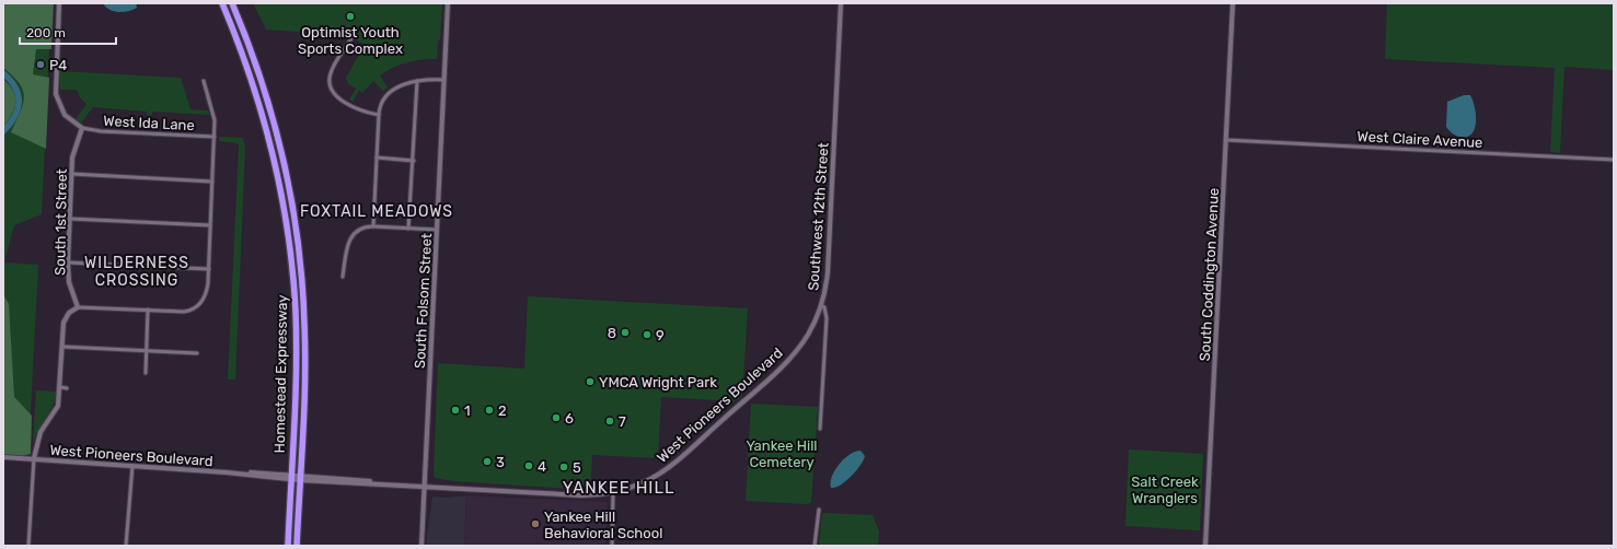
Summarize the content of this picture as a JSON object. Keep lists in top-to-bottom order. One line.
{"streets":{"highway":["Homestead Expressway"],"street":["West Ida Lane","West Claire Avenue","Southwest 12th Street","South 1st Street","South Coddington Avenue","South Folsom Street","West Pioneers Boulevard"]},"crossings":[["West Ida Lane","South 1st Street"],["West Claire Avenue","South Coddington Avenue"],["Southwest 12th Street","West Pioneers Boulevard"],["South Folsom Street","West Pioneers Boulevard"],["Homestead Expressway","West Pioneers Boulevard"]],"districts":["FOXTAIL MEADOWS","WILDERNESS CROSSING","YANKEE HILL"],"parks":["Yankee Hill Cemetery","Salt Creek Wranglers"],"places":["Optimist Youth Sports Complex","P4","8","9","YMCA Wright Park","1","2","6","7","3","4","5","Yankee Hill Behavioral School"],"scale_bar":"200 m"}
